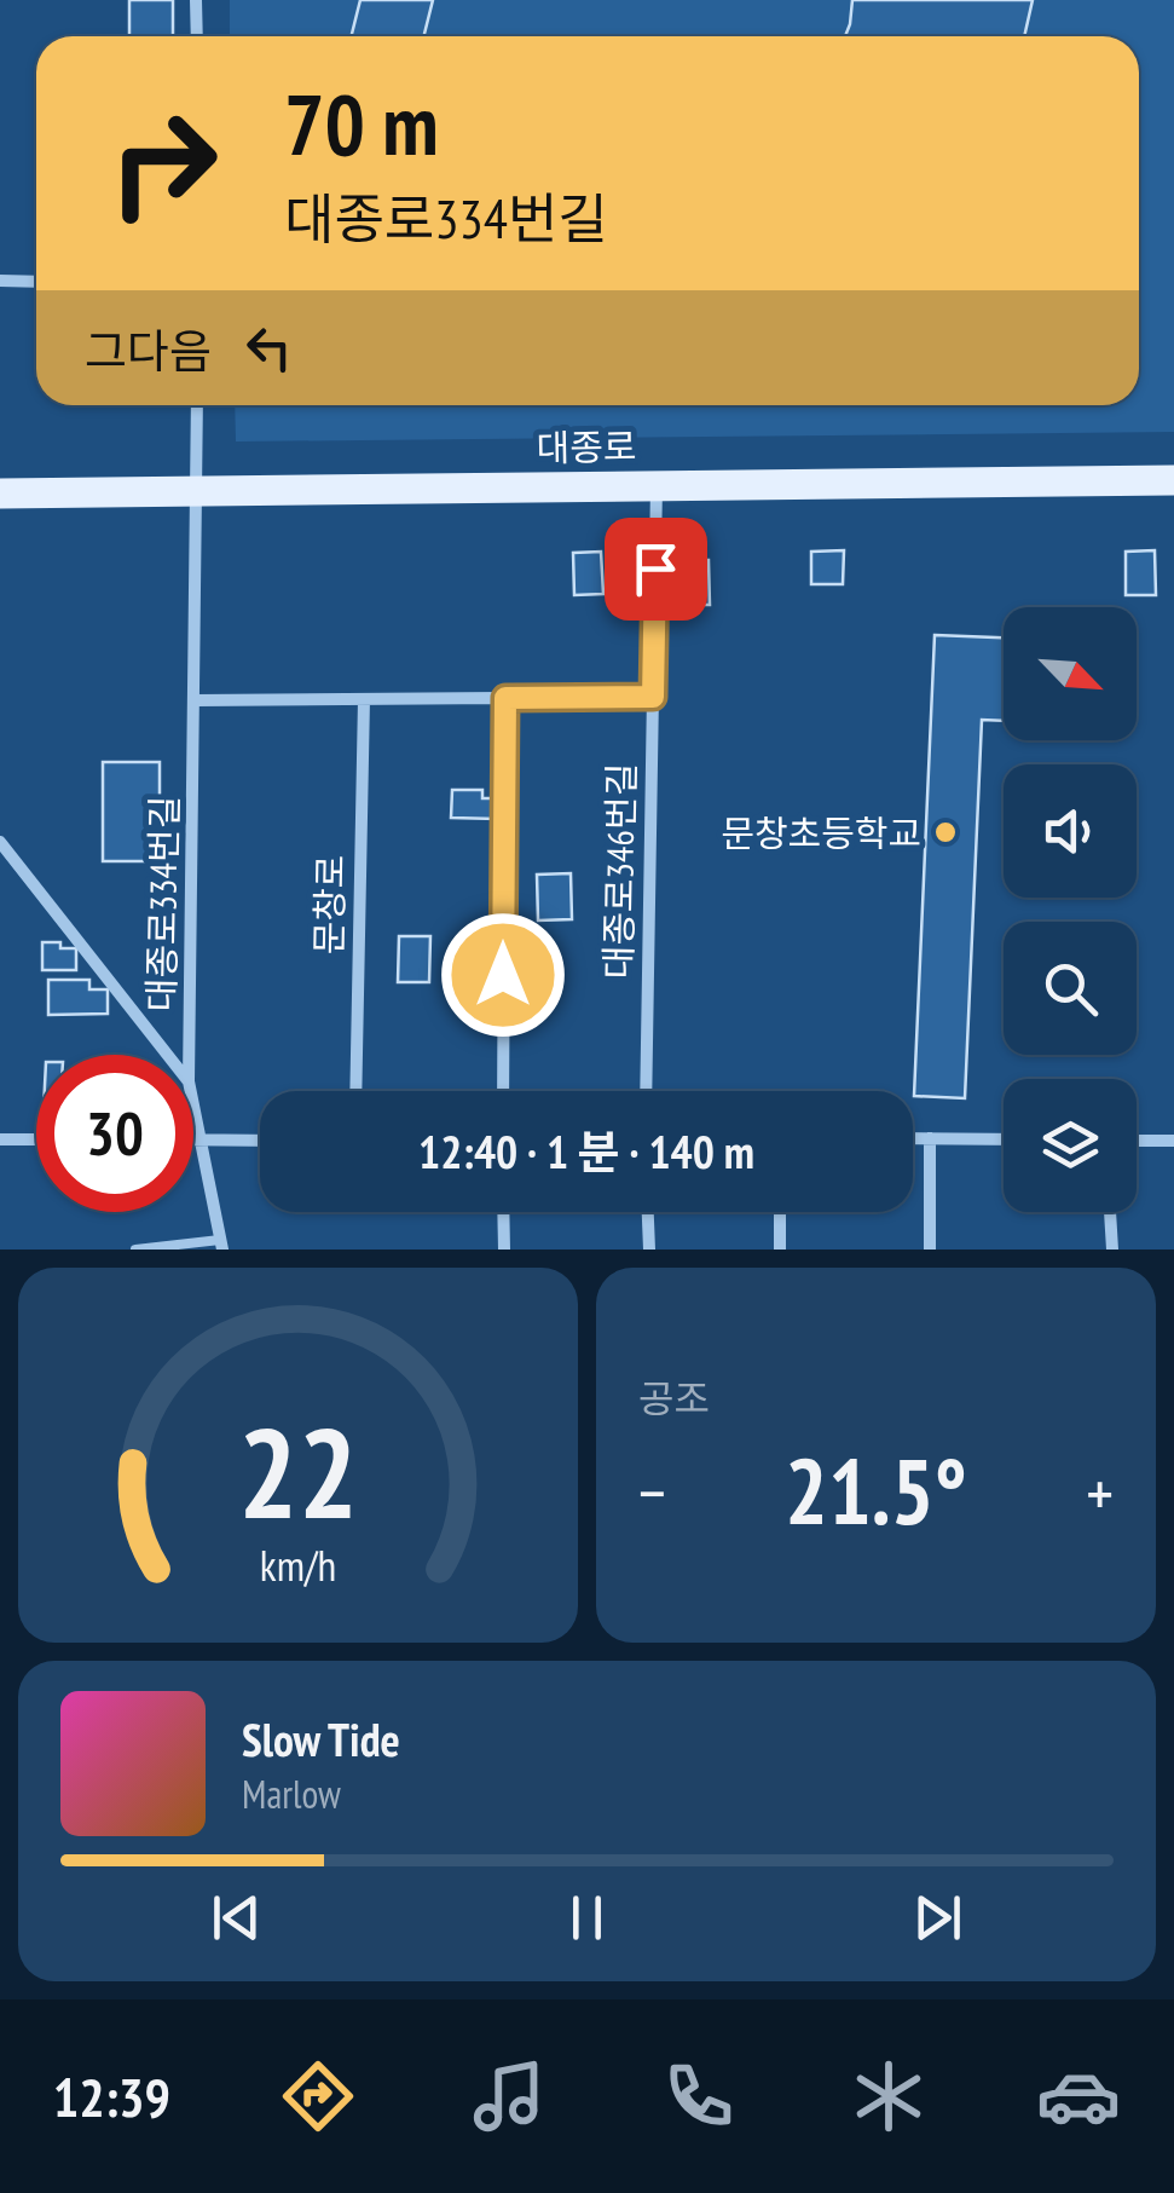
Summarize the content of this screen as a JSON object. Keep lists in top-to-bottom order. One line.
{"streets":{"main road":["대종로"],"street":["대종로346번길","대종로334번길","문창로"]},"crossings":[["대종로","대종로346번길"],["대종로","대종로334번길"]],"places":["문창초등학교"],"north":"bottom right","page":{"turn":["70 m","대종로334번길"],"then":"그다음","limit":"30","trip":"12:40 · 1 분 · 140 m","tile":"공조","heat":["−","21.5°","+"],"song":["Slow Tide","Marlow"],"tabs":"12:39","gauge":["22","km/h"]}}
